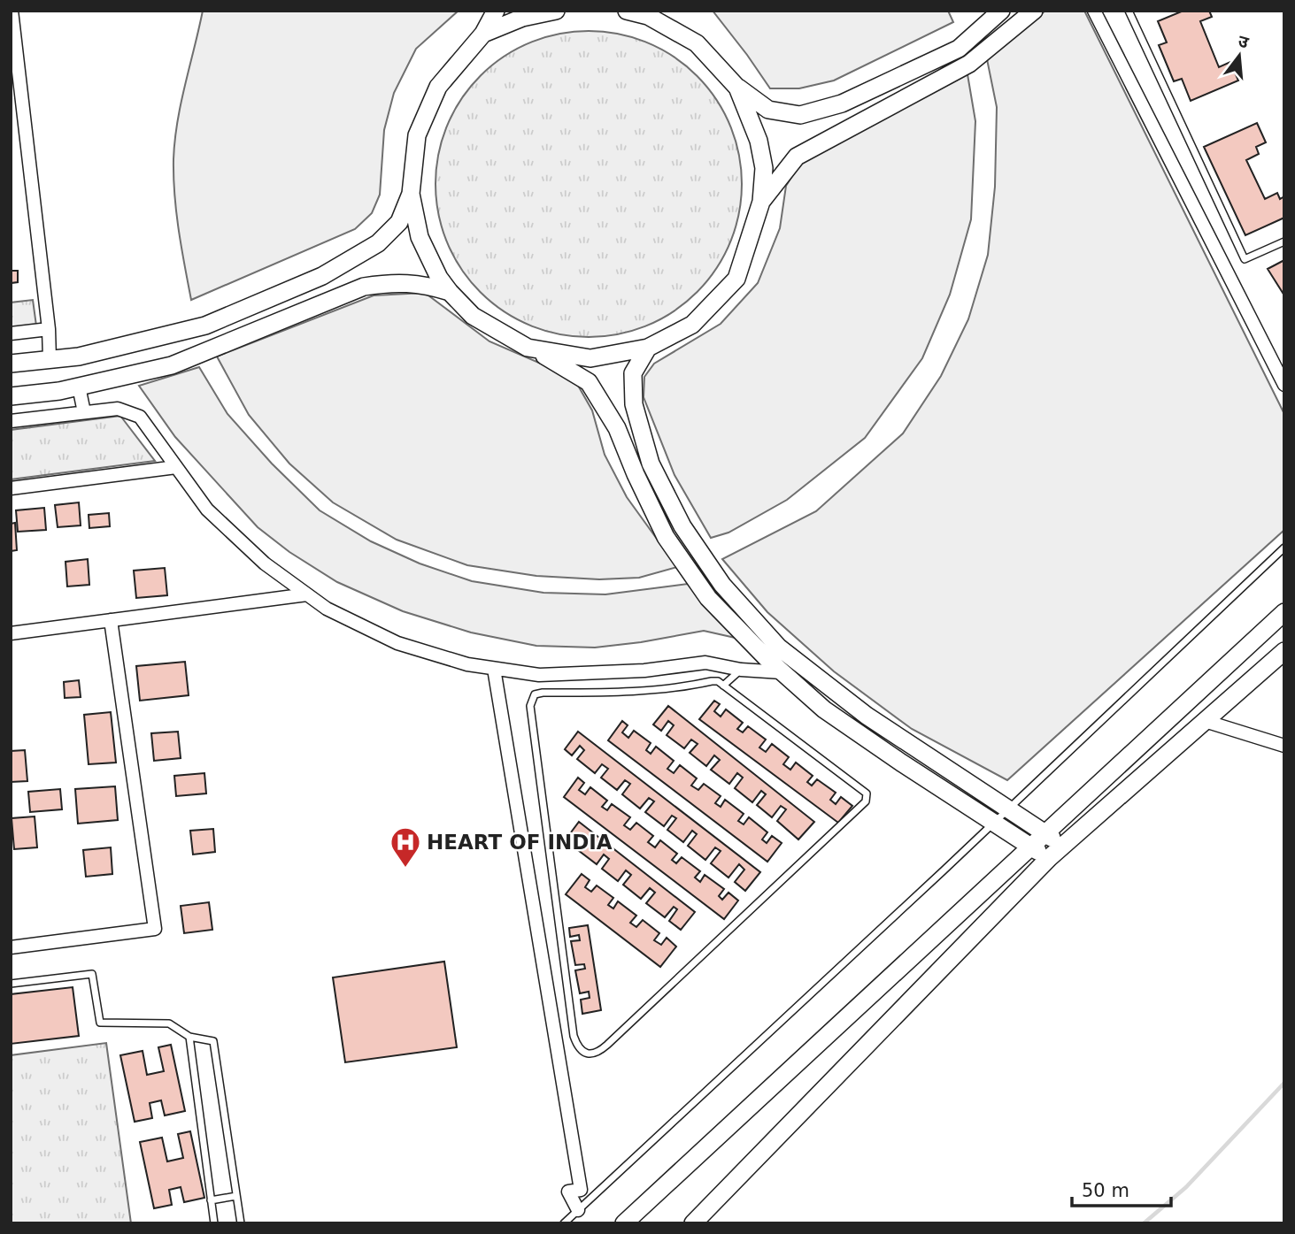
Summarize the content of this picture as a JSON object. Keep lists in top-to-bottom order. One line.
{"places":{"hospital":["HEART OF INDIA"]},"scale_bar":"50 m","north":"top"}
